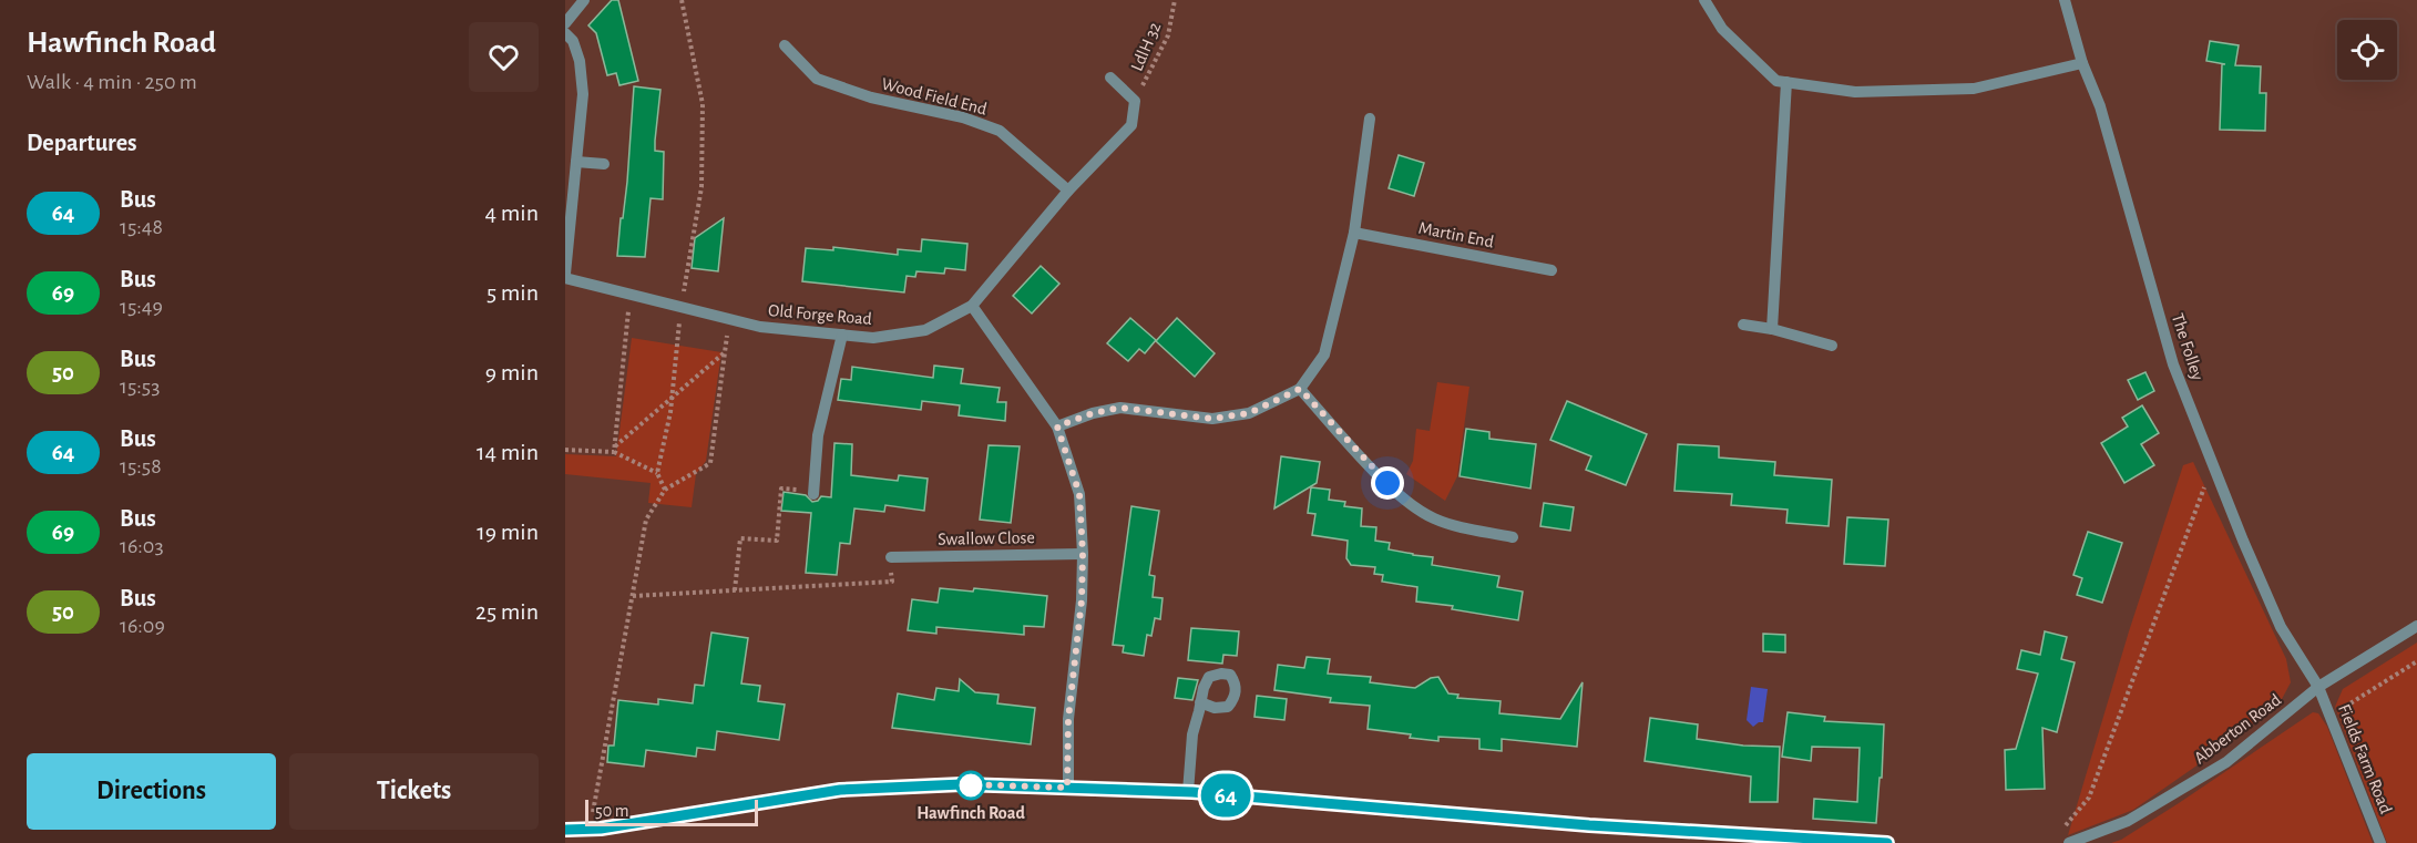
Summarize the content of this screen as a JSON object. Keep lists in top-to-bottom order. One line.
{"streets":{"street":["Wood Field End","Martin End","Old Forge Road","The Folley","Swallow Close","Abberton Road","Fields Farm Road"],"path":["LdlH 32"]},"crossings":[["LdlH 32","Old Forge Road"],["Wood Field End","Old Forge Road"],["The Folley","Abberton Road"],["The Folley","Fields Farm Road"],["Abberton Road","Fields Farm Road"]],"places":["Hawfinch Road"],"lines":["bus line 64"],"scale_bar":"50 m","page":{"heading":[["Hawfinch Road","Walk · 4 min · 250 m"],"Departures"],"on_map":"64","list":[{"mark":"64","name":"Bus","note":"15:48","value":"4 min"},{"mark":"69","name":"Bus","note":"15:49","value":"5 min"},{"mark":"50","name":"Bus","note":"15:53","value":"9 min"},{"mark":"64","name":"Bus","note":"15:58","value":"14 min"},{"mark":"69","name":"Bus","note":"16:03","value":"19 min"},{"mark":"50","name":"Bus","note":"16:09","value":"25 min"}],"buttons":["Directions","Tickets"],"scale":"50 m"}}
